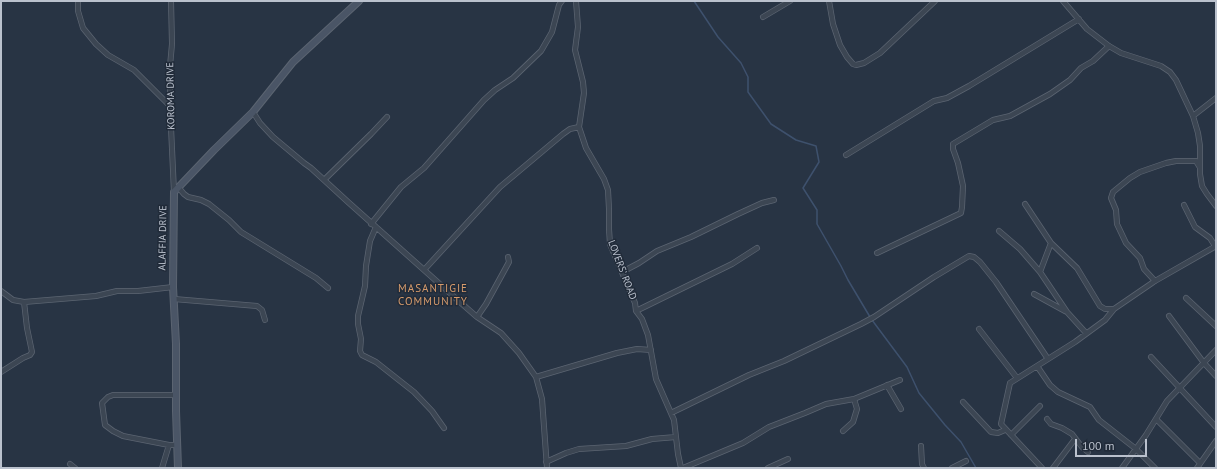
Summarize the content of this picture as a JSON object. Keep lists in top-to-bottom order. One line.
{"streets":{"street":["KOROMA DRIVE","ALAFFIA DRIVE","LOVERS' ROAD"]},"crossings":[["KOROMA DRIVE","ALAFFIA DRIVE"]],"districts":["MASANTIGIE COMMUNITY"],"scale_bar":"100 m"}
